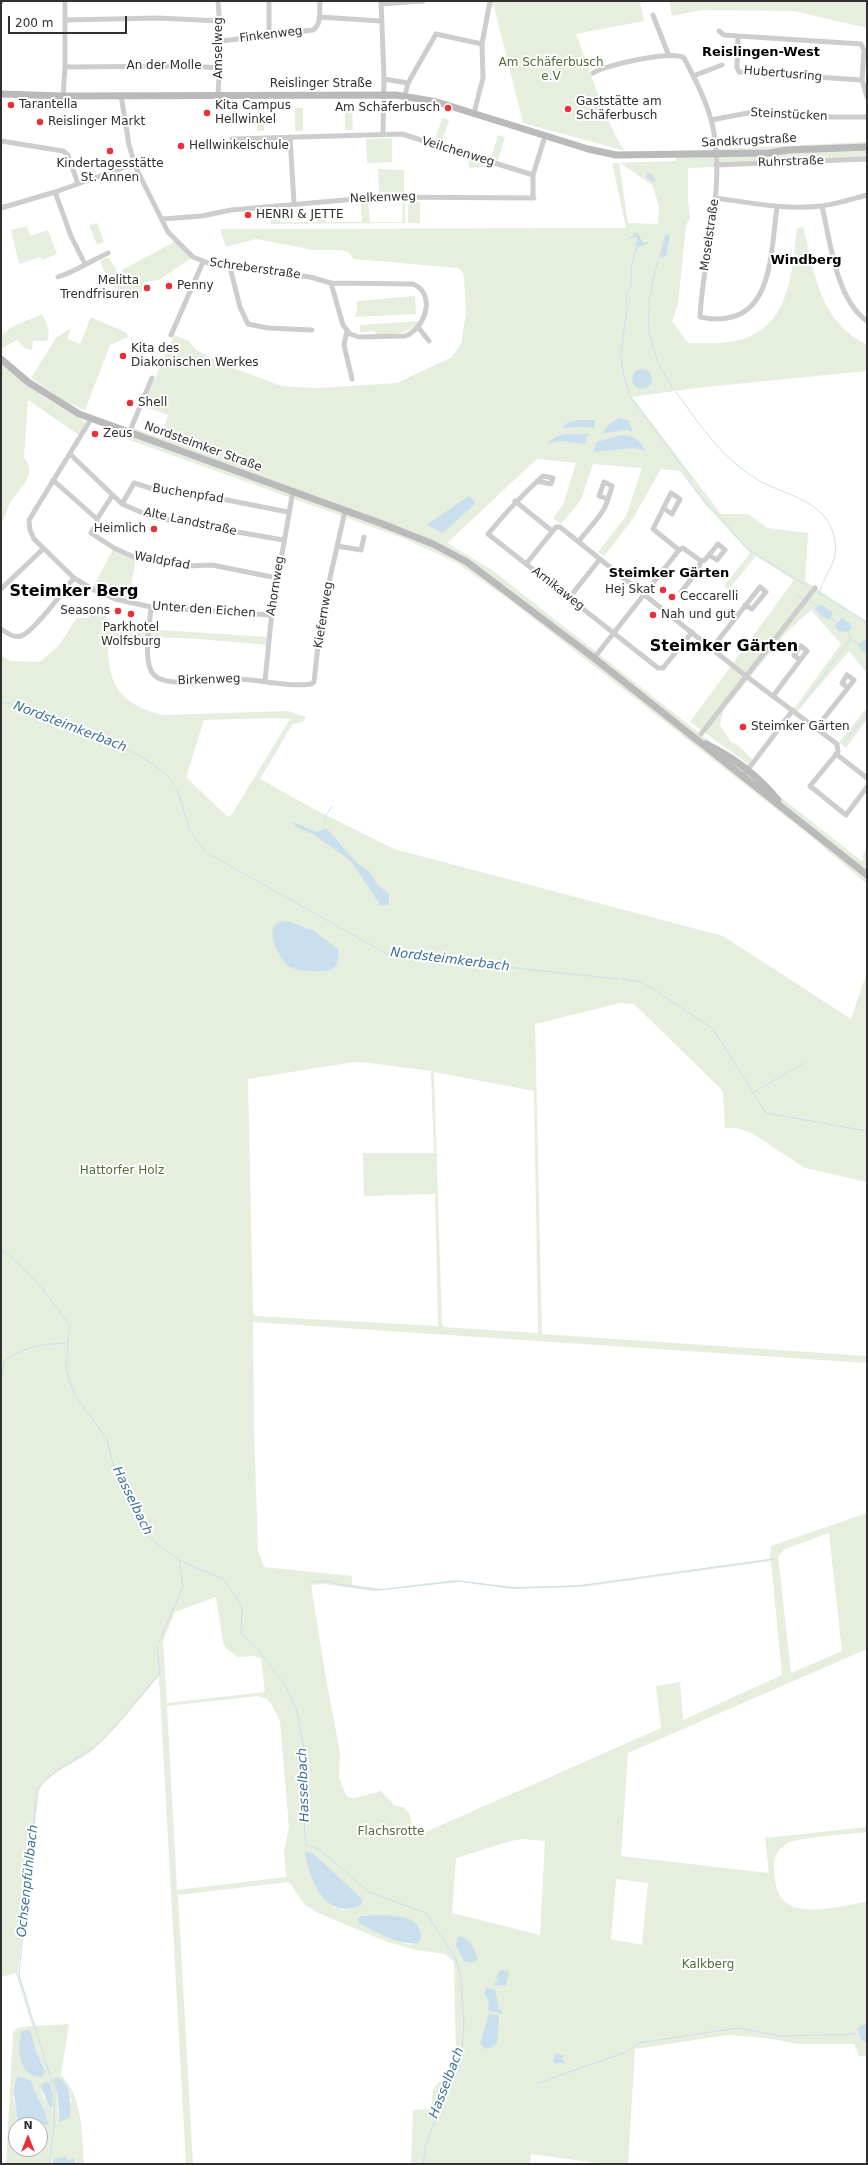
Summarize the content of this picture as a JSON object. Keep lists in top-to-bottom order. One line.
{"streets":{"street":["Finkenweg","Amselweg","An der Molle","Hubertusring","Reislinger Straße","Steinstücken","Sandkrugstraße","Veilchenweg","Ruhrstraße","Nelkenweg","Moselstraße","Schreberstraße","Nordsteimker Straße","Buchenpfad","Alte Landstraße","Waldpfad","Ahornweg","Arnikaweg","Unter den Eichen","Kiefernweg","Birkenweg"]},"crossings":[["Finkenweg","Amselweg"],["Amselweg","An der Molle"],["Amselweg","Reislinger Straße"],["Reislinger Straße","Sandkrugstraße"],["Reislinger Straße","Nelkenweg"],["Reislinger Straße","Schreberstraße"],["Steinstücken","Moselstraße"],["Sandkrugstraße","Moselstraße"],["Veilchenweg","Nelkenweg"],["Ruhrstraße","Moselstraße"],["Nelkenweg","Schreberstraße"],["Nordsteimker Straße","Ahornweg"],["Nordsteimker Straße","Unter den Eichen"],["Nordsteimker Straße","Kiefernweg"],["Buchenpfad","Alte Landstraße"],["Buchenpfad","Ahornweg"],["Alte Landstraße","Waldpfad"],["Alte Landstraße","Ahornweg"],["Alte Landstraße","Unter den Eichen"],["Waldpfad","Ahornweg"],["Ahornweg","Unter den Eichen"],["Ahornweg","Birkenweg"],["Unter den Eichen","Birkenweg"],["Kiefernweg","Birkenweg"]],"districts":["Reislingen-West","Windberg","Steimker Gärten","Steimker Berg","Steimker Gärten"],"water":["Nordsteimkerbach","Hasselbach","Ochsenpfühlbach"],"parks":["Am Schäferbusch e.V","Hattorfer Holz","Flachsrotte","Kalkberg"],"places":["Tarantella","Am Schäferbusch","Gaststätte am Schäferbusch","Kita Campus Hellwinkel","Reislinger Markt","Hellwinkelschule","Kindertagesstätte St. Annen","HENRI & JETTE","Penny","Melitta Trendfrisuren","Kita des Diakonischen Werkes","Shell","Zeus","Heimlich","Hej Skat","Ceccarelli","Seasons","Parkhotel Wolfsburg","Nah und gut","Steimker Gärten"],"scale_bar":"200 m","north":"top"}
